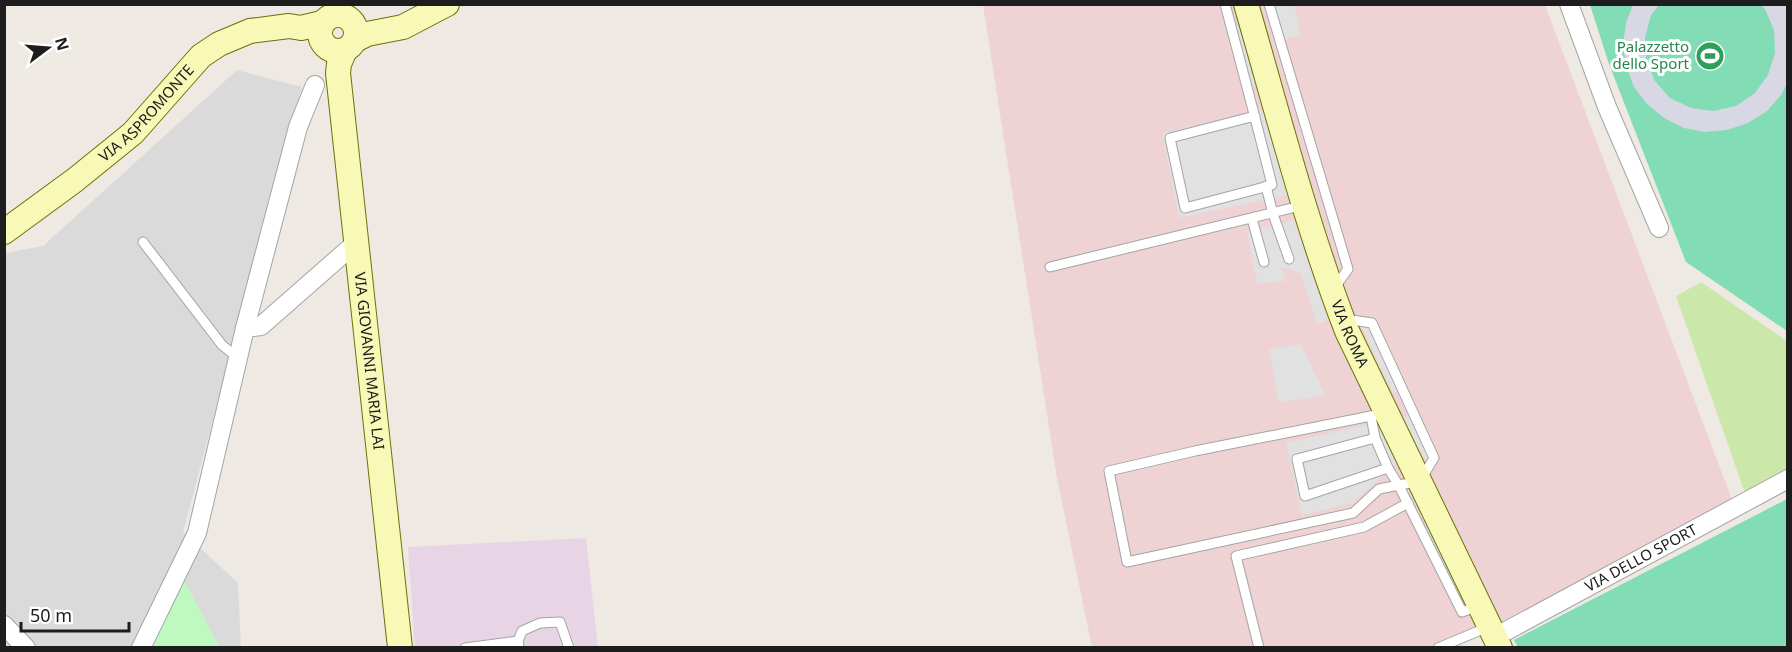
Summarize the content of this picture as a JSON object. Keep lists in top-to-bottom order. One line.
{"streets":{"main road":["VIA ASPROMONTE","VIA ROMA","VIA GIOVANNI MARIA LAI"],"street":["VIA DELLO SPORT"]},"crossings":[["VIA ASPROMONTE","VIA GIOVANNI MARIA LAI"],["VIA ROMA","VIA DELLO SPORT"]],"places":{"sports":["Palazzetto dello Sport"]},"scale_bar":"50 m","north":"right"}
